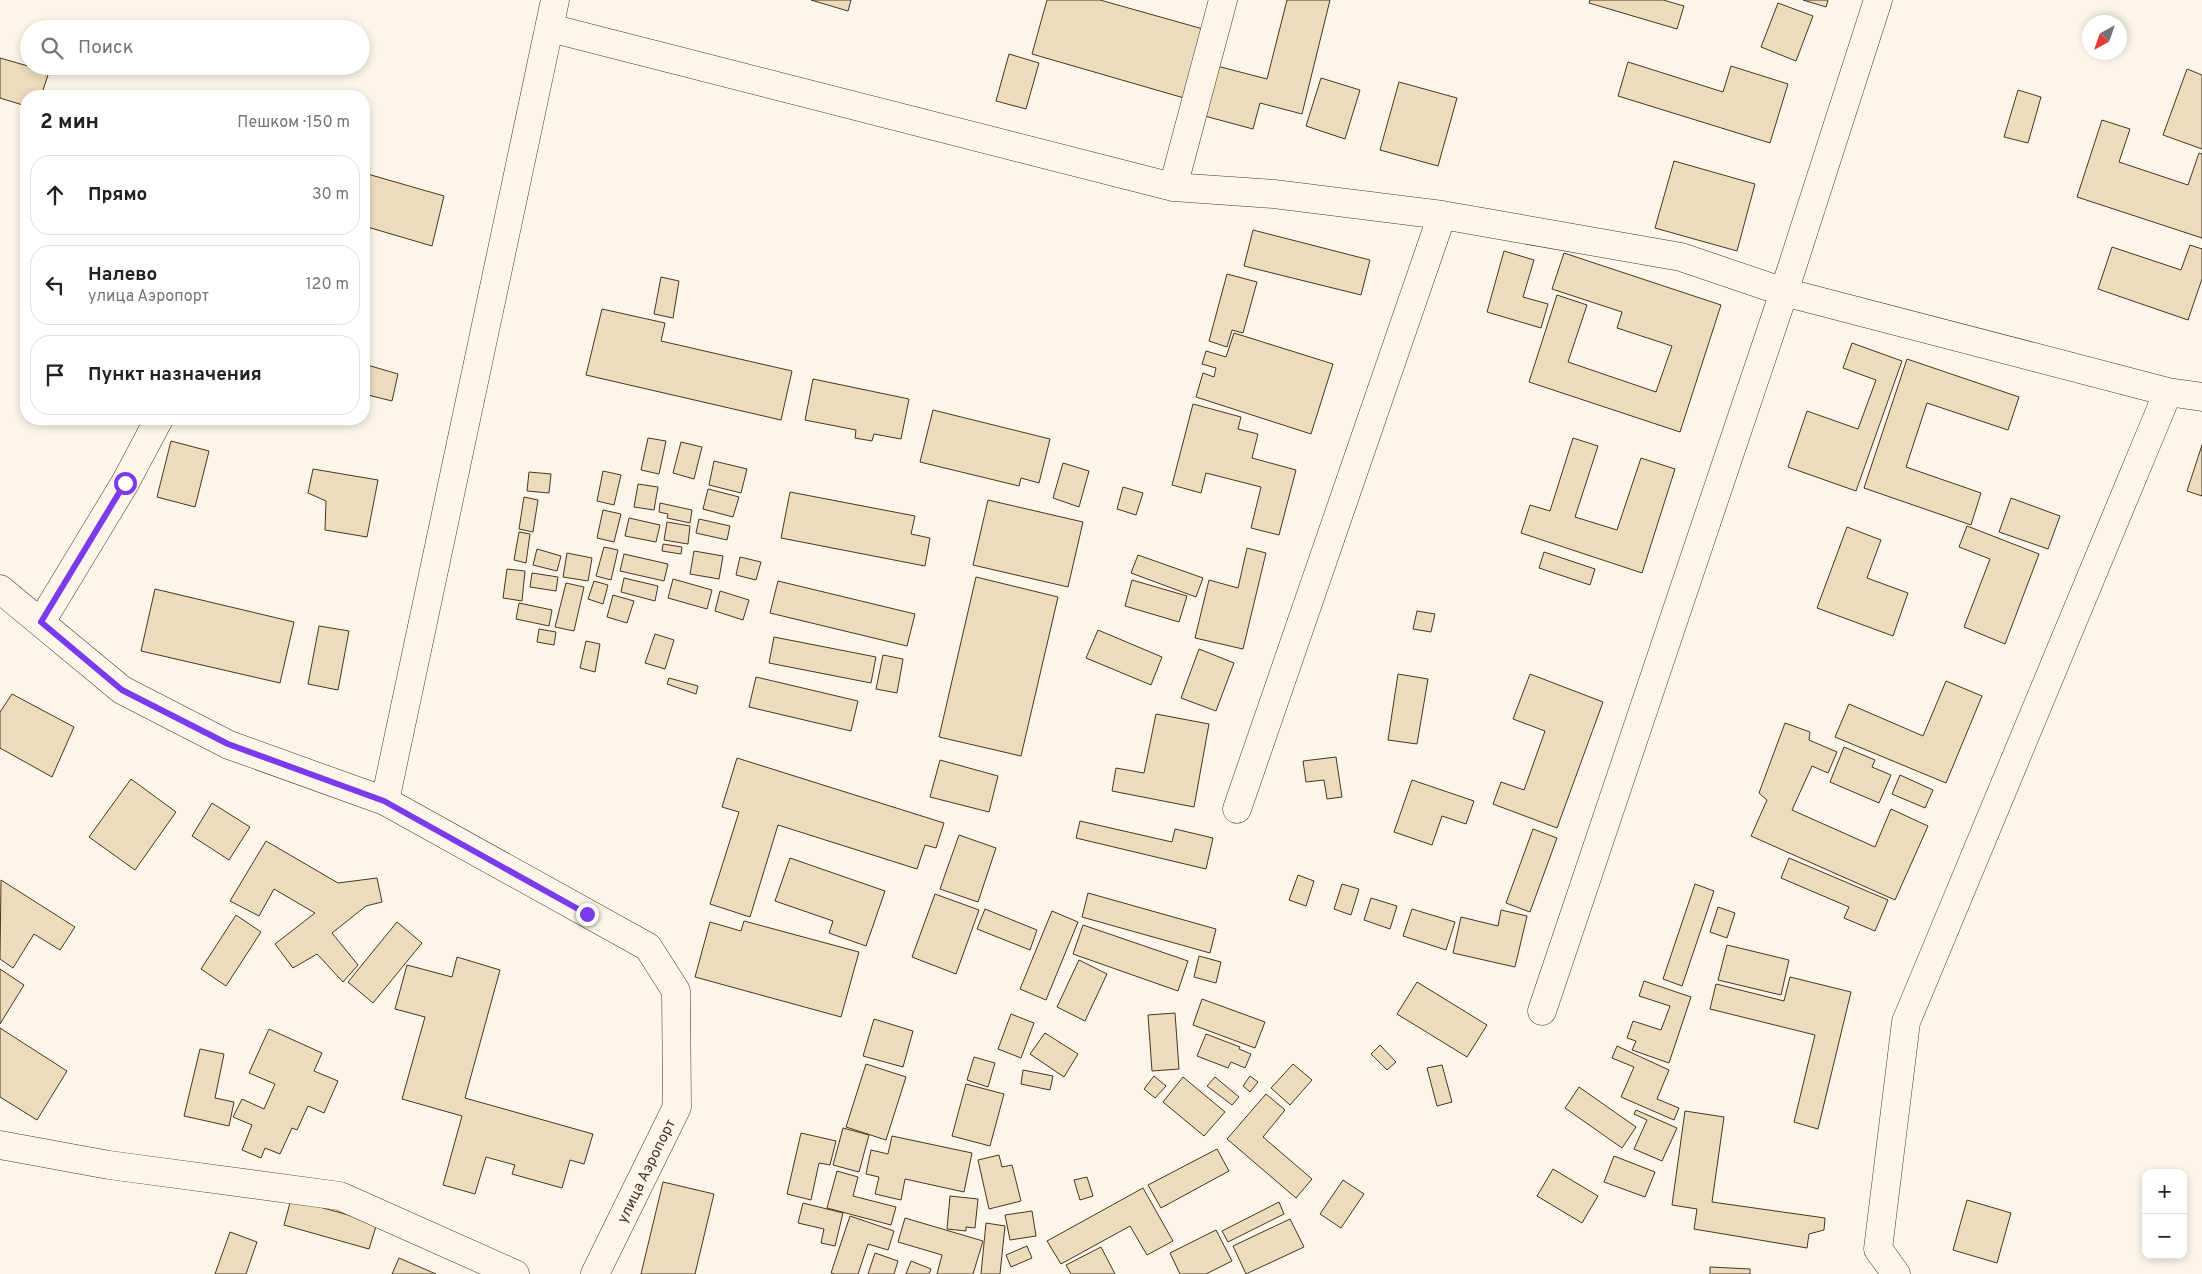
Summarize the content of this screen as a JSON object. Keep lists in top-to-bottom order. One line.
{"streets":{"street":["улица Аэропорт"]},"north":"bottom left","page":{"search":"Поиск","heading":["2 мин","Пешком · 150 m"],"list":[["Прямо","30 m"],["Налево","улица Аэропорт","120 m"],"Пункт назначения"],"map_buttons":["+","−"]}}
